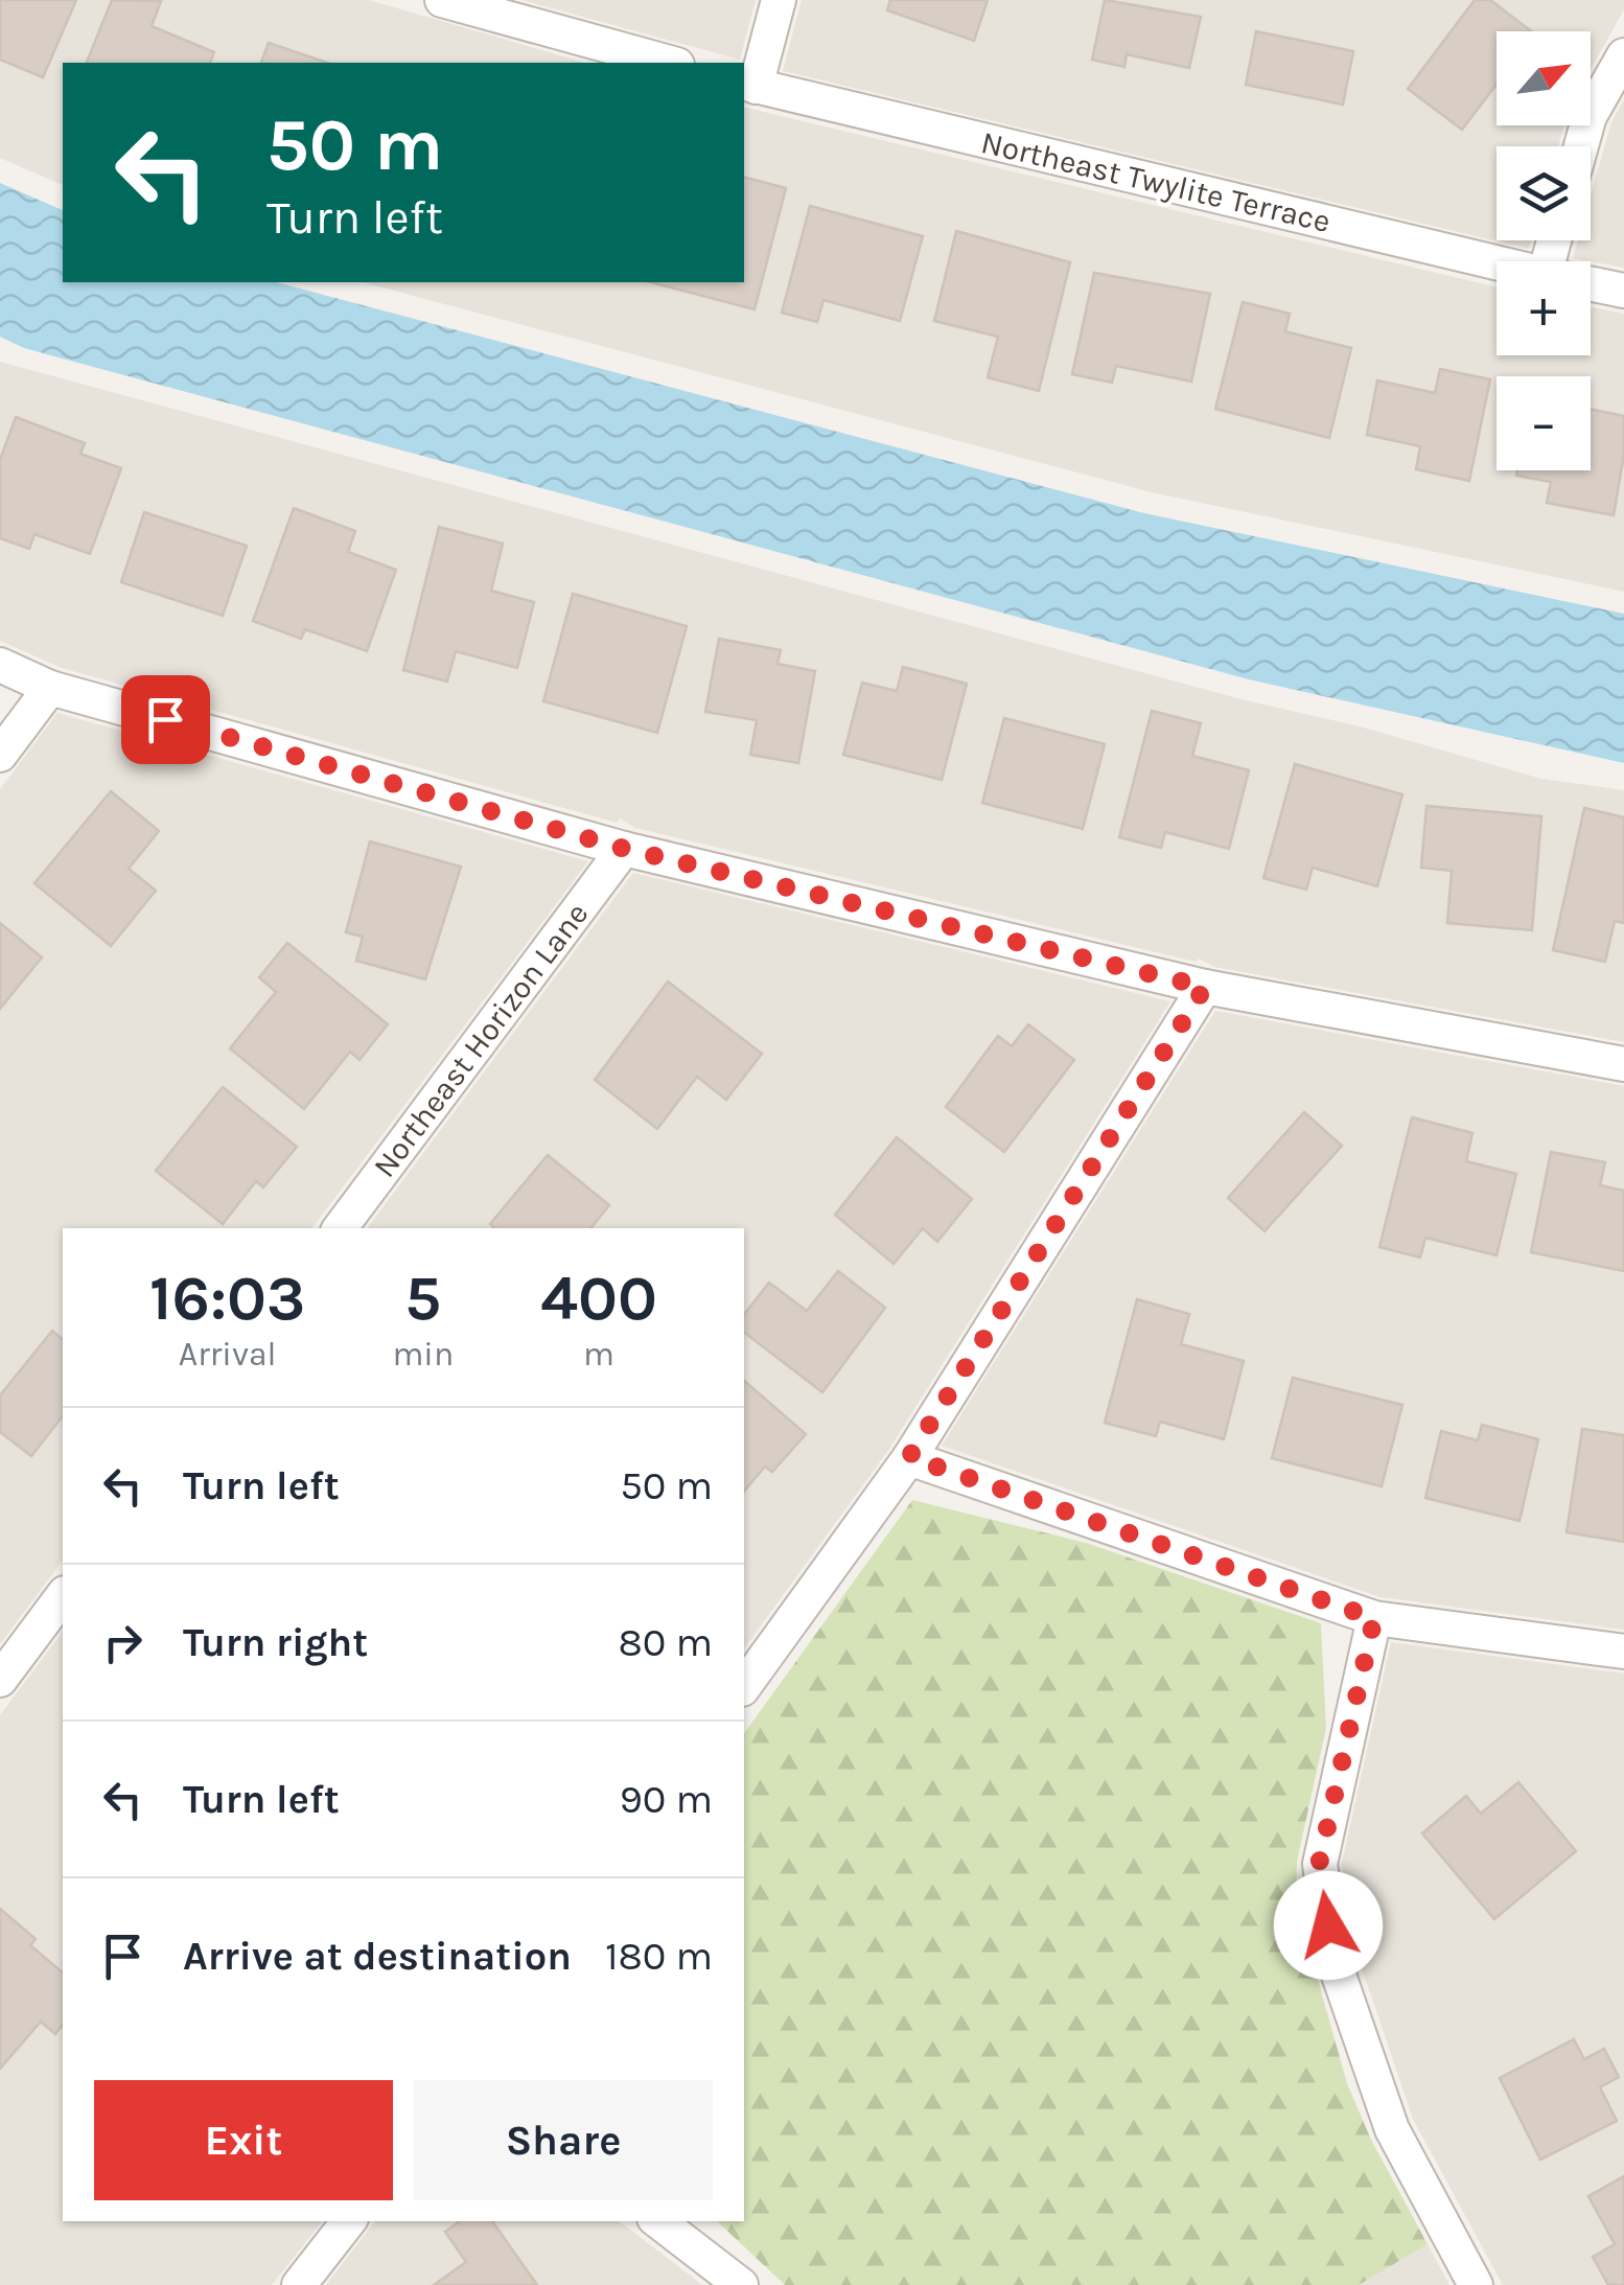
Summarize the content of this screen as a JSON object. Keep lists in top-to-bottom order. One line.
{"streets":{"street":["Northeast Twylite Terrace","Northeast Horizon Lane"]},"north":"top right","page":{"map_buttons":["+","−"],"turn":["50 m","Turn left"],"eta":["16:03","Arrival","5","min","400","m"],"list":[{"name":"Turn left","value":"50 m"},{"name":"Turn right","value":"80 m"},{"name":"Turn left","value":"90 m"},{"name":"Arrive at destination","value":"180 m"}],"buttons":["Exit","Share"]}}
